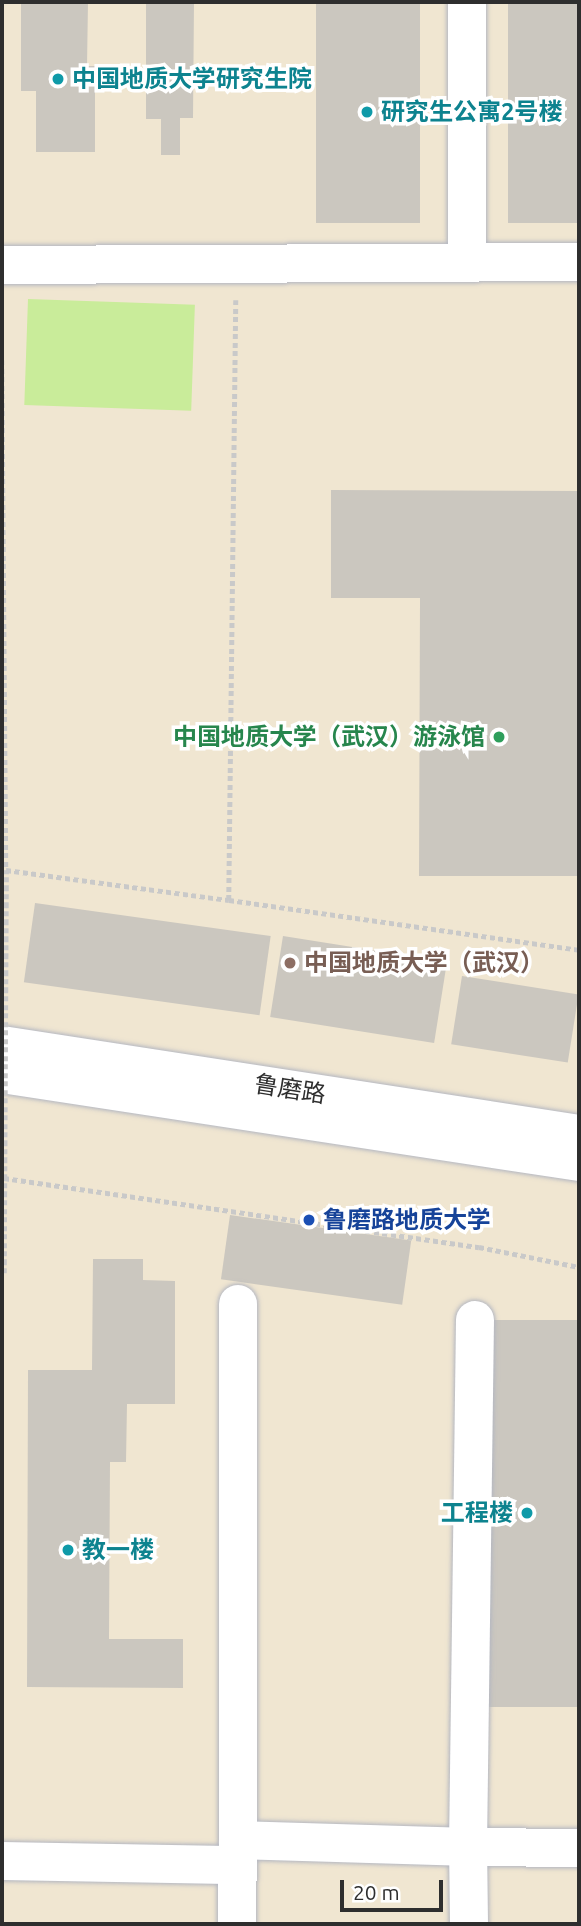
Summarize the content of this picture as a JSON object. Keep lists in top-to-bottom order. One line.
{"streets":{"street":["鲁磨路"]},"places":["中国地质大学研究生院","研究生公寓2号楼","中国地质大学（武汉）游泳馆","中国地质大学（武汉）","鲁磨路地质大学","工程楼","教一楼"],"scale_bar":"20 m"}
